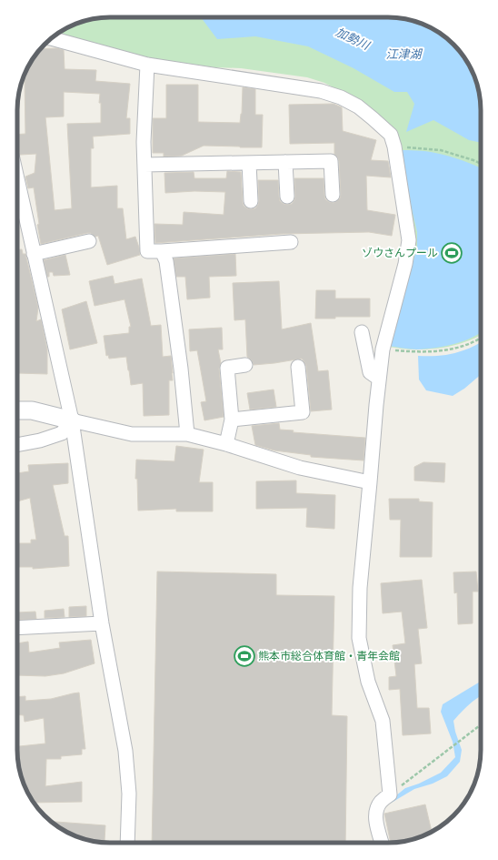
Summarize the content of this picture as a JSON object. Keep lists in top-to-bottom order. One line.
{"water":["加勢川","江津湖"],"places":{"sports":["ゾウさんプール","熊本市総合体育館・青年会館"]}}
